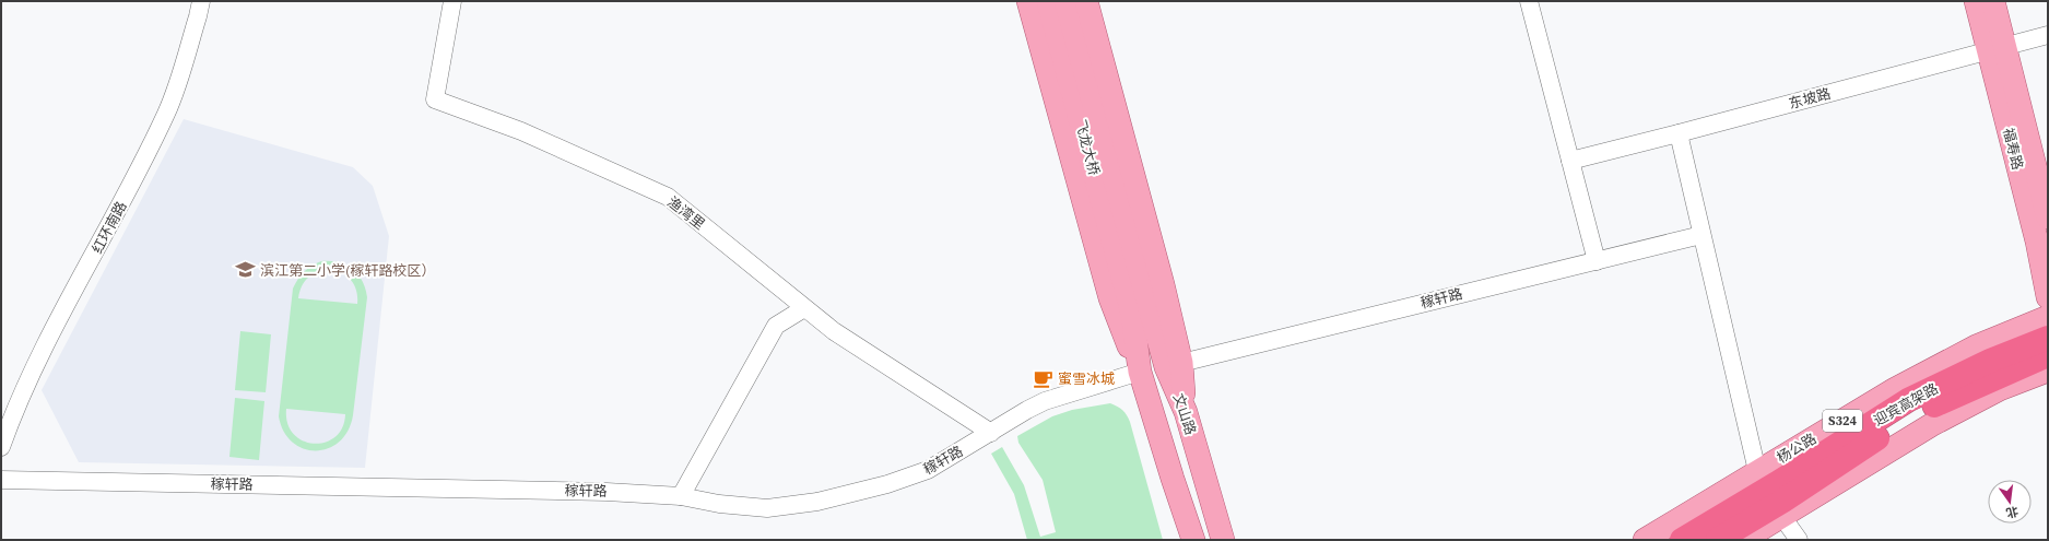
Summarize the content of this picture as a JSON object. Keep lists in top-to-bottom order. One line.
{"streets":{"highway":["迎宾高架路"],"main road":["飞龙大桥","福寿路","文山路","S324","杨公路"],"street":["东坡路","渔湾里","红环南路","稼轩路"]},"crossings":[["东坡路","福寿路"],["飞龙大桥","文山路"],["渔湾里","稼轩路"],["稼轩路","文山路"]],"places":{"school or university":["滨江第二小学(稼轩路校区）"],"cafe":["蜜雪冰城"]},"north":"bottom"}
